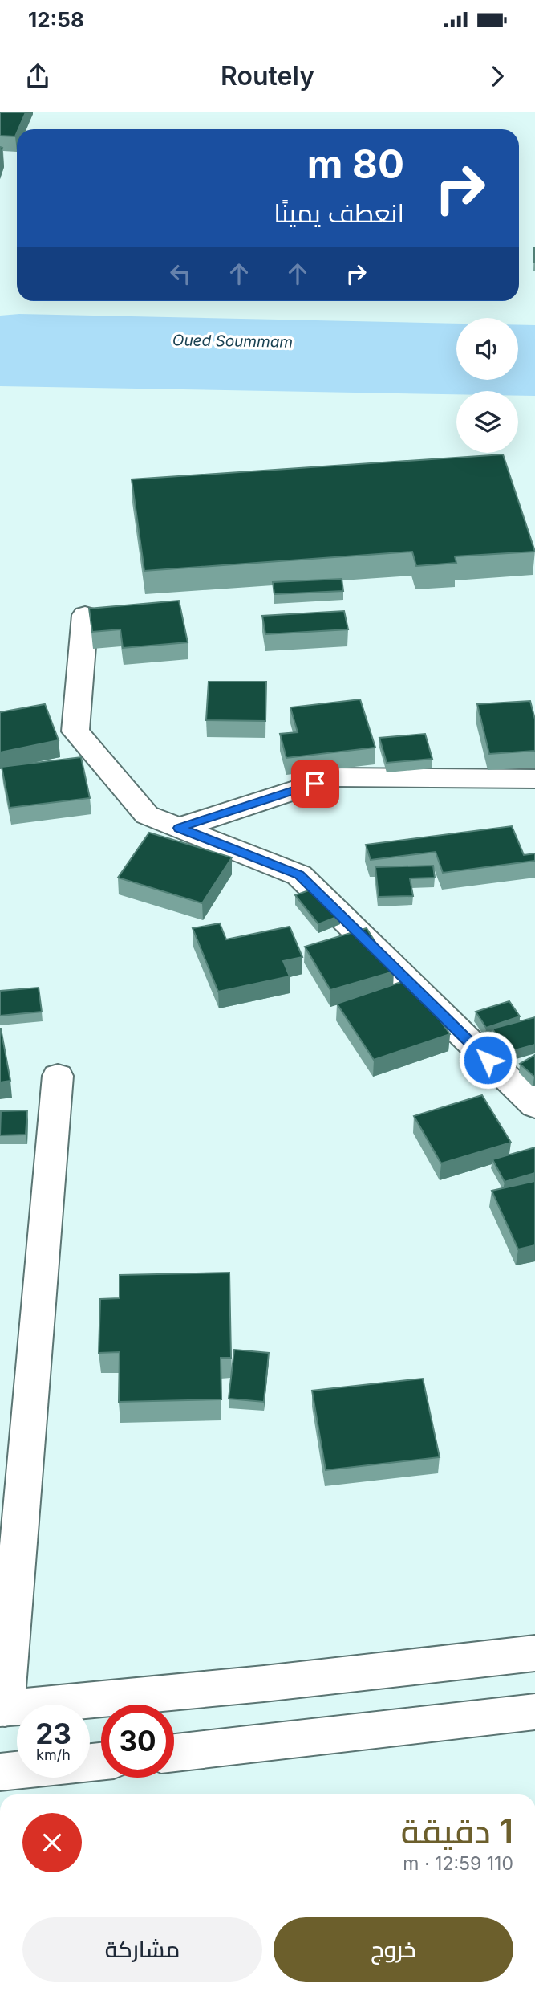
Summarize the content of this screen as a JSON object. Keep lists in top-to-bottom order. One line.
{"water":["Oued Soummam"],"page":{"status":"12:58","header":"Routely","turn":["80 m","انعطف يمينًا"],"speed":"23 km/h","limit":"30","heading":["1 دقيقة","110 m · 12:59"],"buttons":["خروج","مشاركة"]}}
